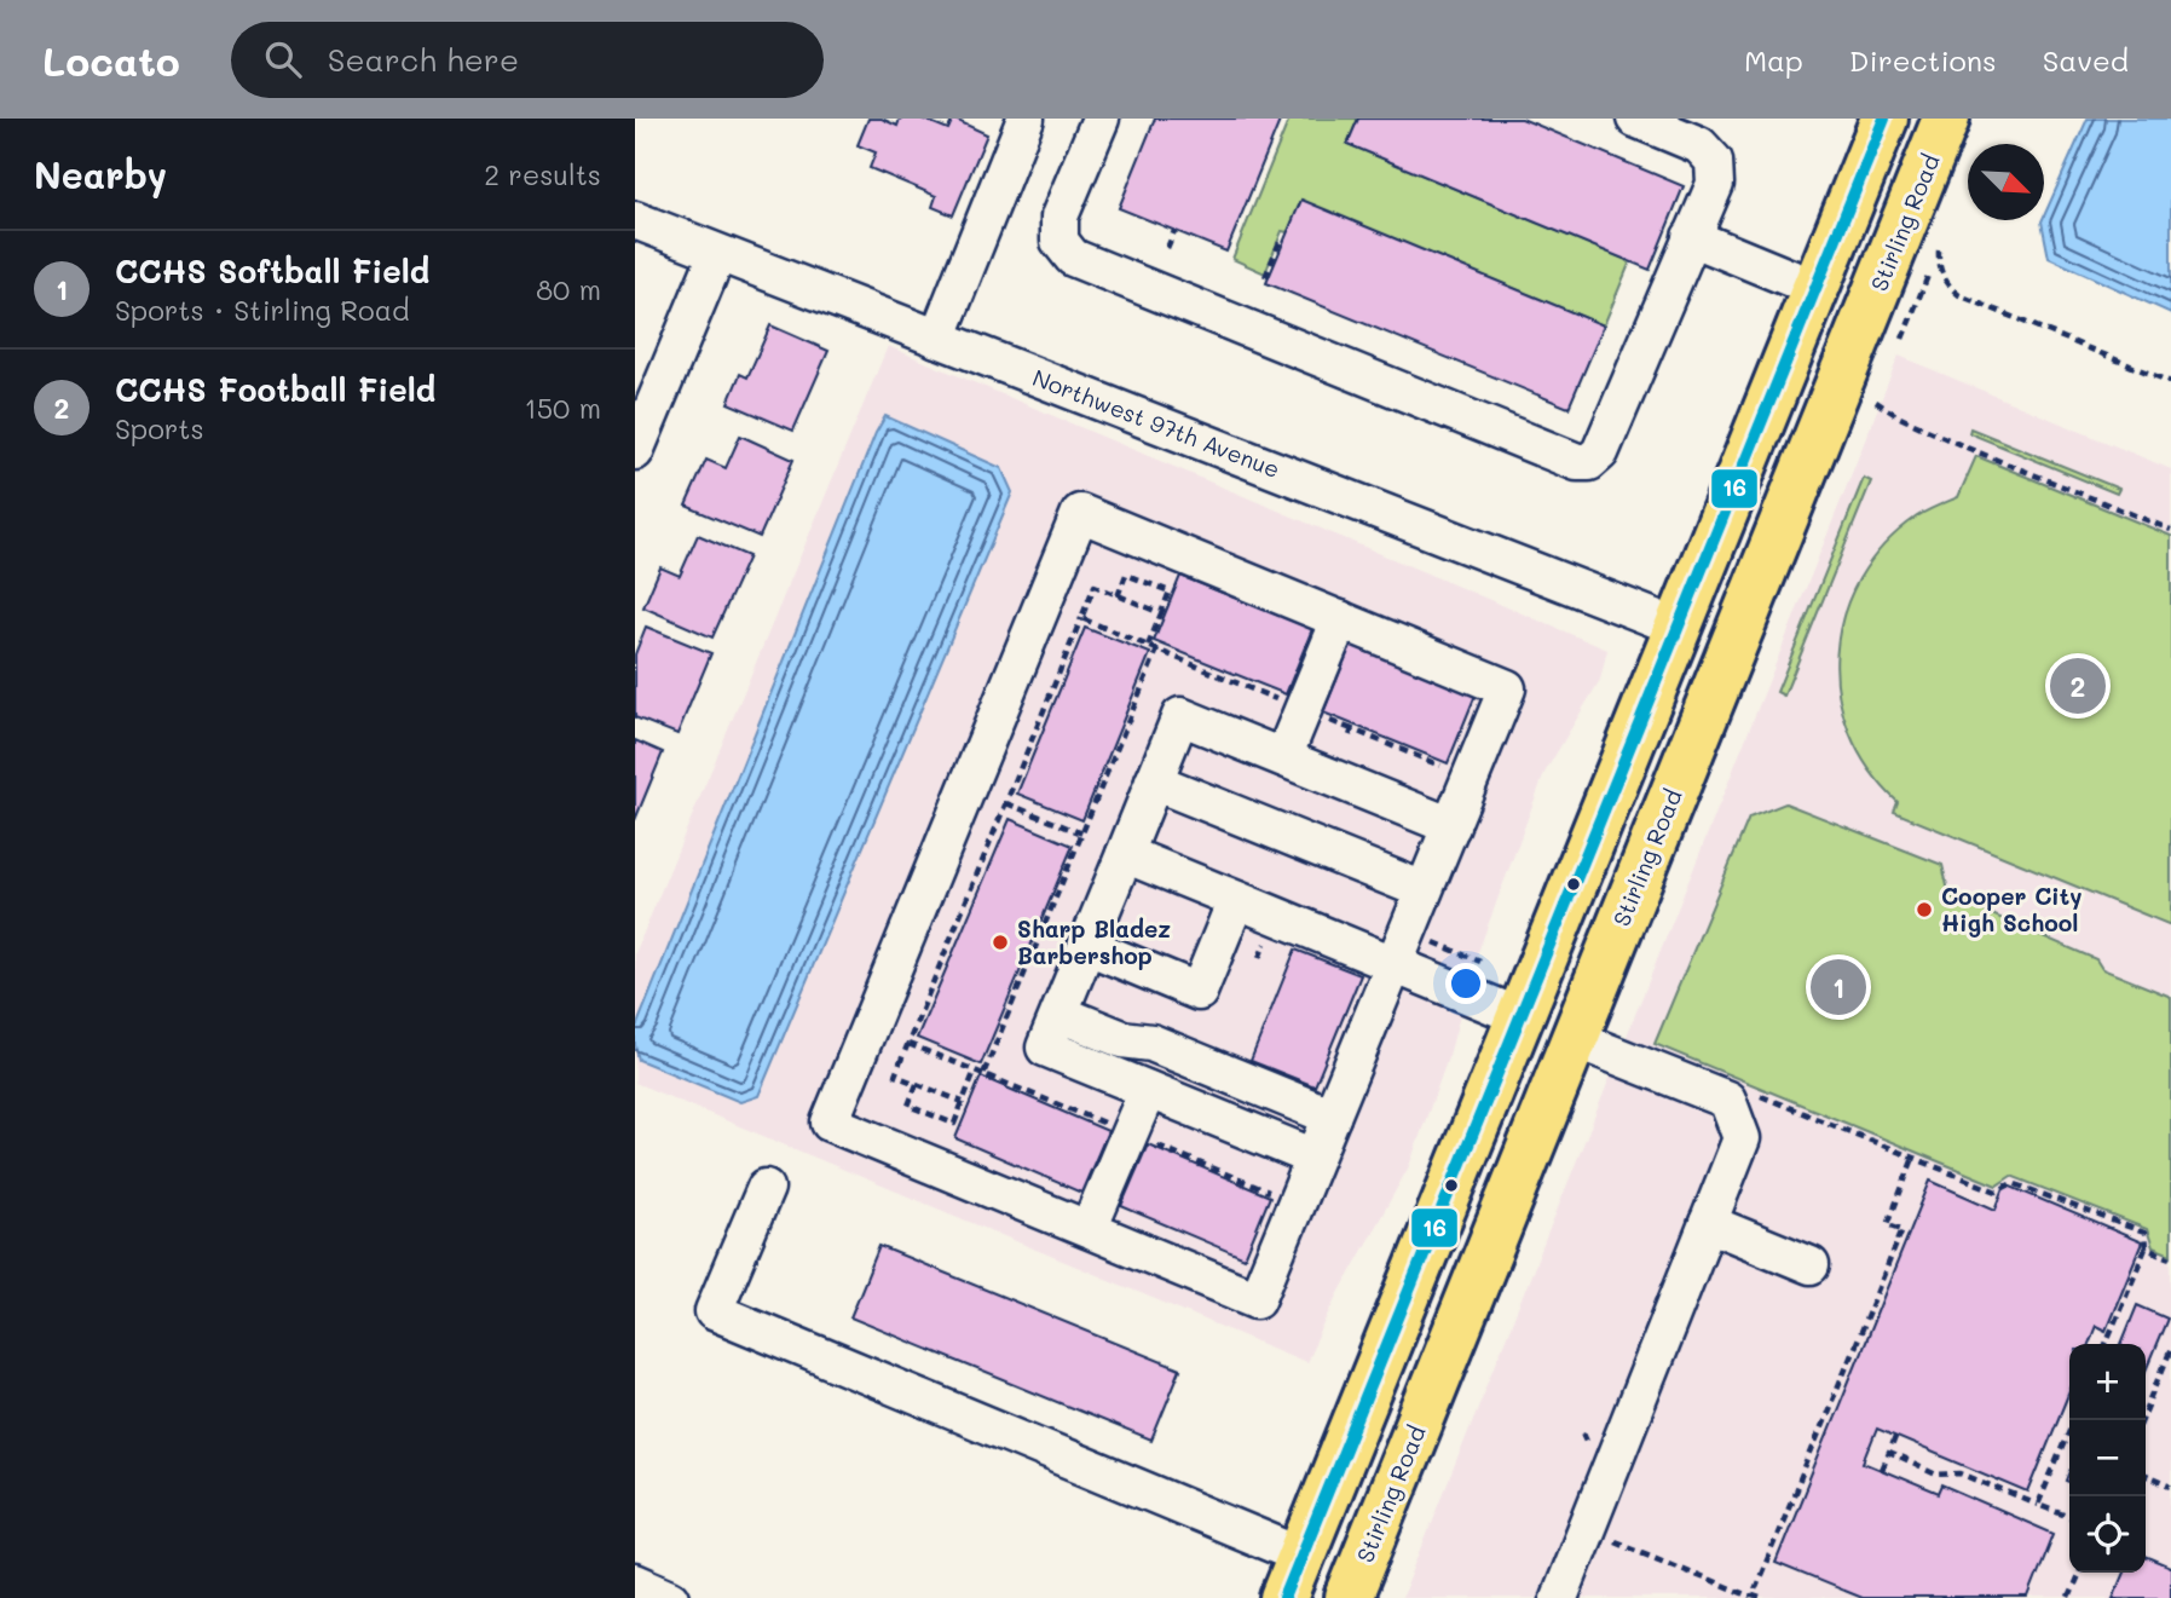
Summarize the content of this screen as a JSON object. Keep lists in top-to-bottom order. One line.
{"streets":{"main road":["Stirling Road"],"street":["Northwest 97th Avenue"]},"places":["Cooper City High School","Sharp Bladez Barbershop"],"lines":["transit line 16"],"north":"bottom right","page":{"header":"Locato","search":"Search here","nav":["Map","Directions","Saved"],"heading":["Nearby","2 results"],"list":[{"mark":"1","name":"CCHS Softball Field","note":"Sports · Stirling Road","value":"80 m"},{"mark":"2","name":"CCHS Football Field","note":"Sports","value":"150 m"}],"pins":["2","1"],"map_buttons":["+","−"]}}
